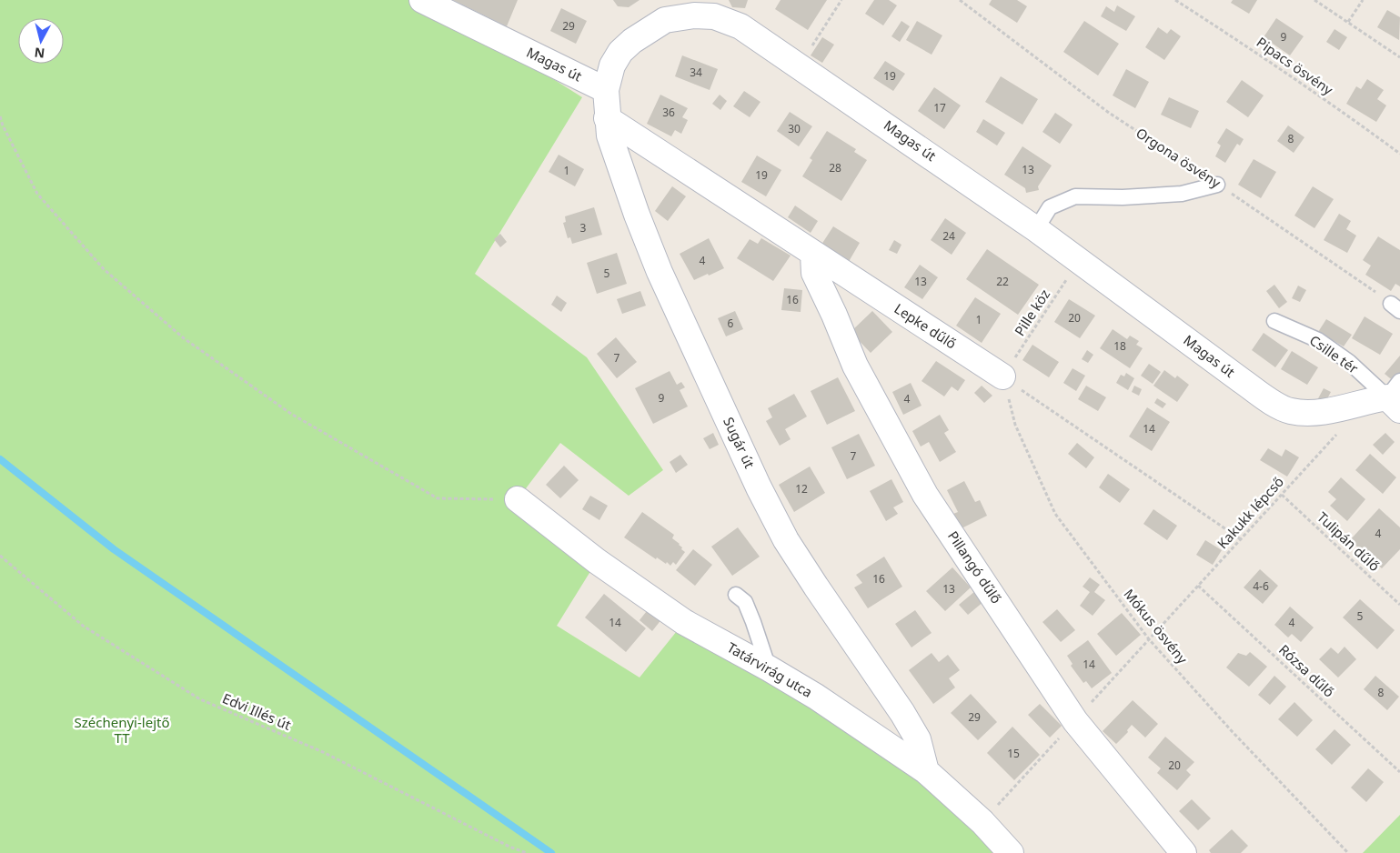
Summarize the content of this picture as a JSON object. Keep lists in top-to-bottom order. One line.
{"streets":{"street":["Magas út","Lepke dűlő","Sugár út","Pillangó dűlő","Tatárvirág utca"],"lane":["Csille tér"],"path":["Pipacs ösvény","Orgona ösvény","Pille köz","Kakukk lépcső","Tulipán dűlő","Mókus ösvény","Rózsa dűlő","Edvi Illés út"]},"crossings":[["Magas út","Pille köz"],["Magas út","Csille tér"],["Magas út","Sugár út"],["Pille köz","Lepke dűlő"],["Pille köz","Mókus ösvény"],["Lepke dűlő","Sugár út"],["Lepke dűlő","Pillangó dűlő"],["Lepke dűlő","Mókus ösvény"],["Sugár út","Tatárvirág utca"],["Kakukk lépcső","Tulipán dűlő"],["Kakukk lépcső","Mókus ösvény"],["Kakukk lépcső","Rózsa dűlő"]],"parks":["Széchenyi-lejtő TT"],"house_numbers":["29","9","34","19","17","36","30","8","28","13","1","19","3","24","4","5","13","22","16","20","1","6","18","7","9","4","14","7","12","4","16","4-6","13","5","14","4","14","8","29","15","20"],"north":"bottom"}
